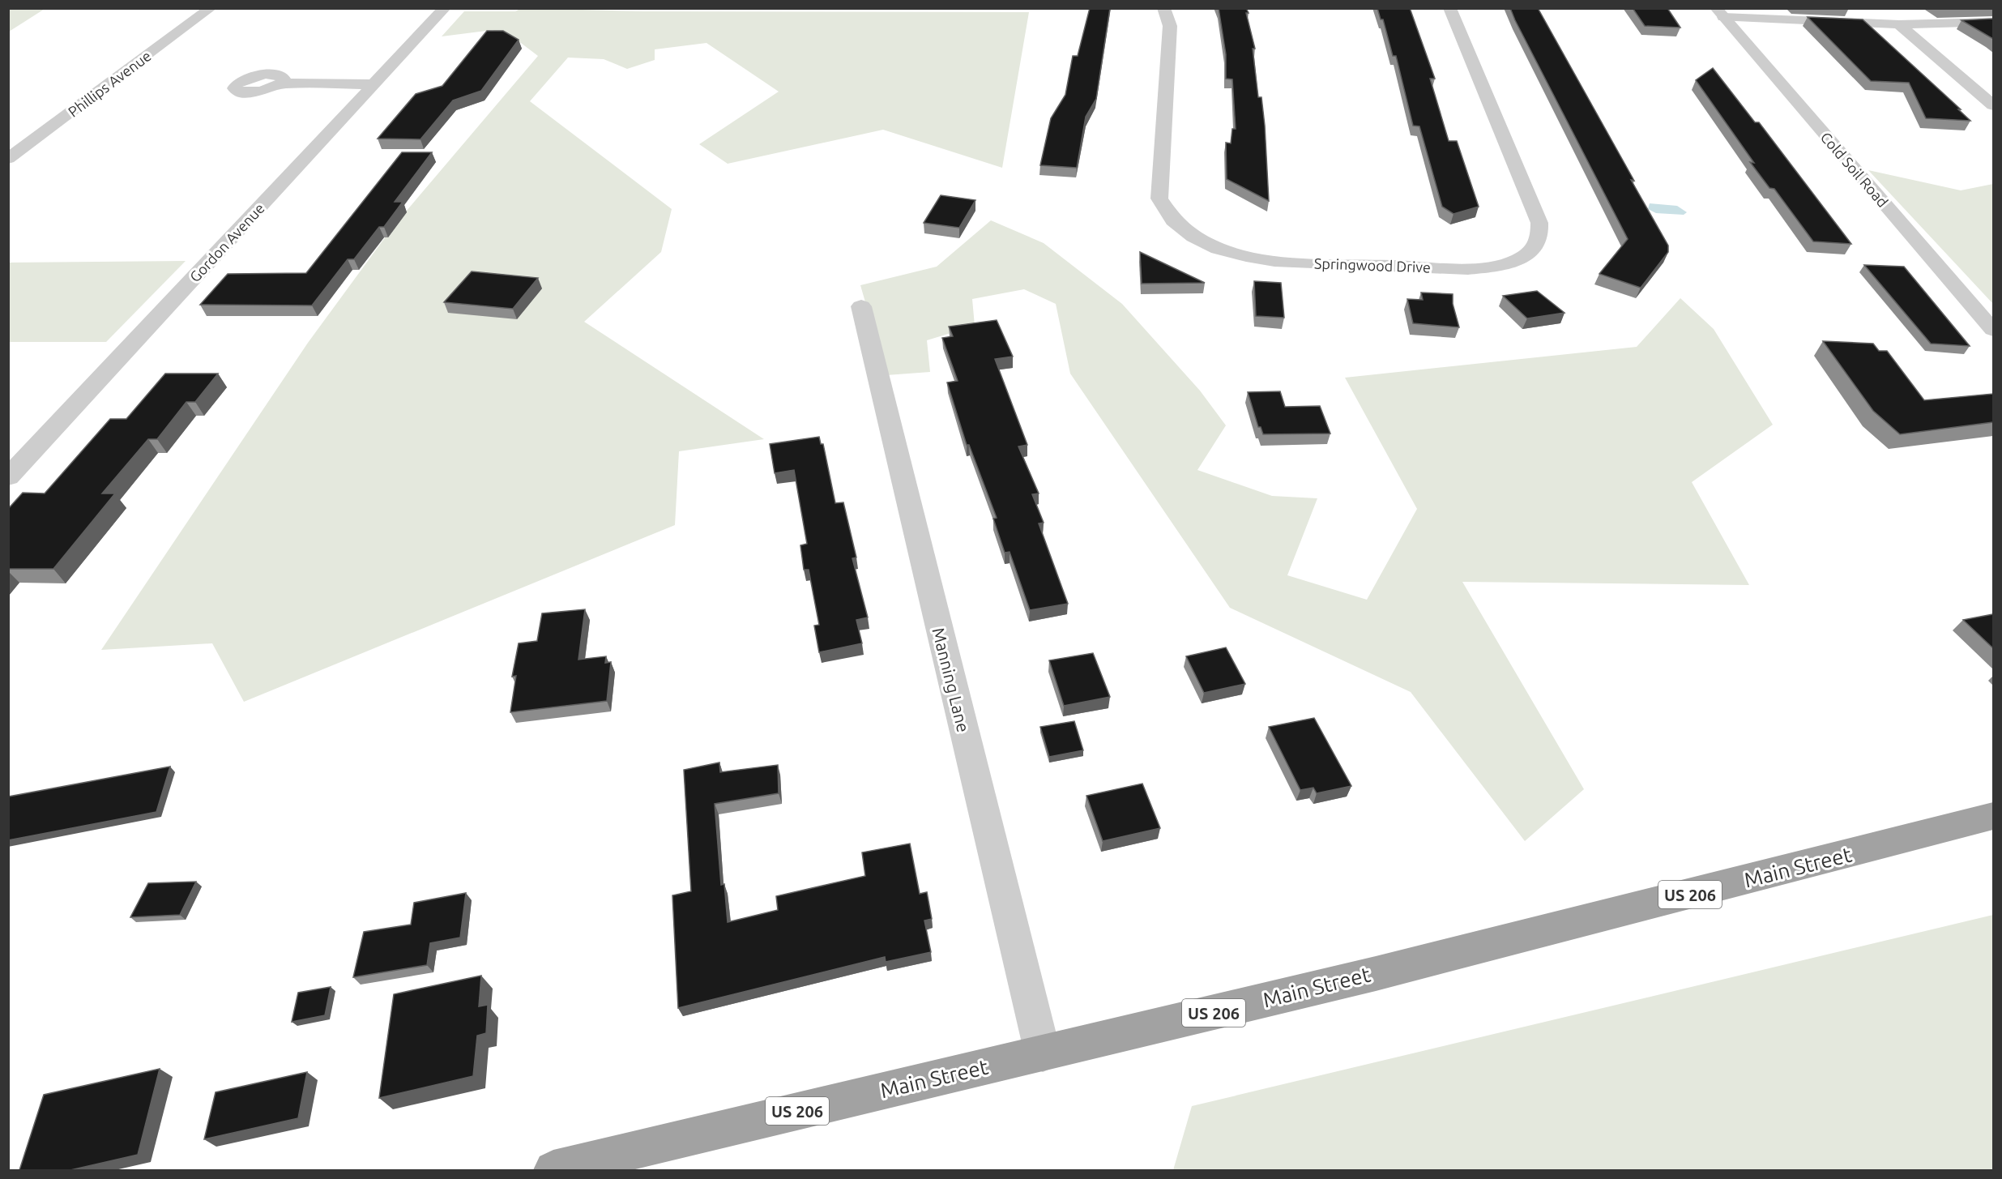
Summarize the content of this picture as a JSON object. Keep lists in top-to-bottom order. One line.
{"streets":{"highway":["Main Street","US 206"],"street":["Phillips Avenue","Cold Soil Road","Gordon Avenue","Springwood Drive","Manning Lane"]},"crossings":[["Manning Lane","Main Street"]]}
